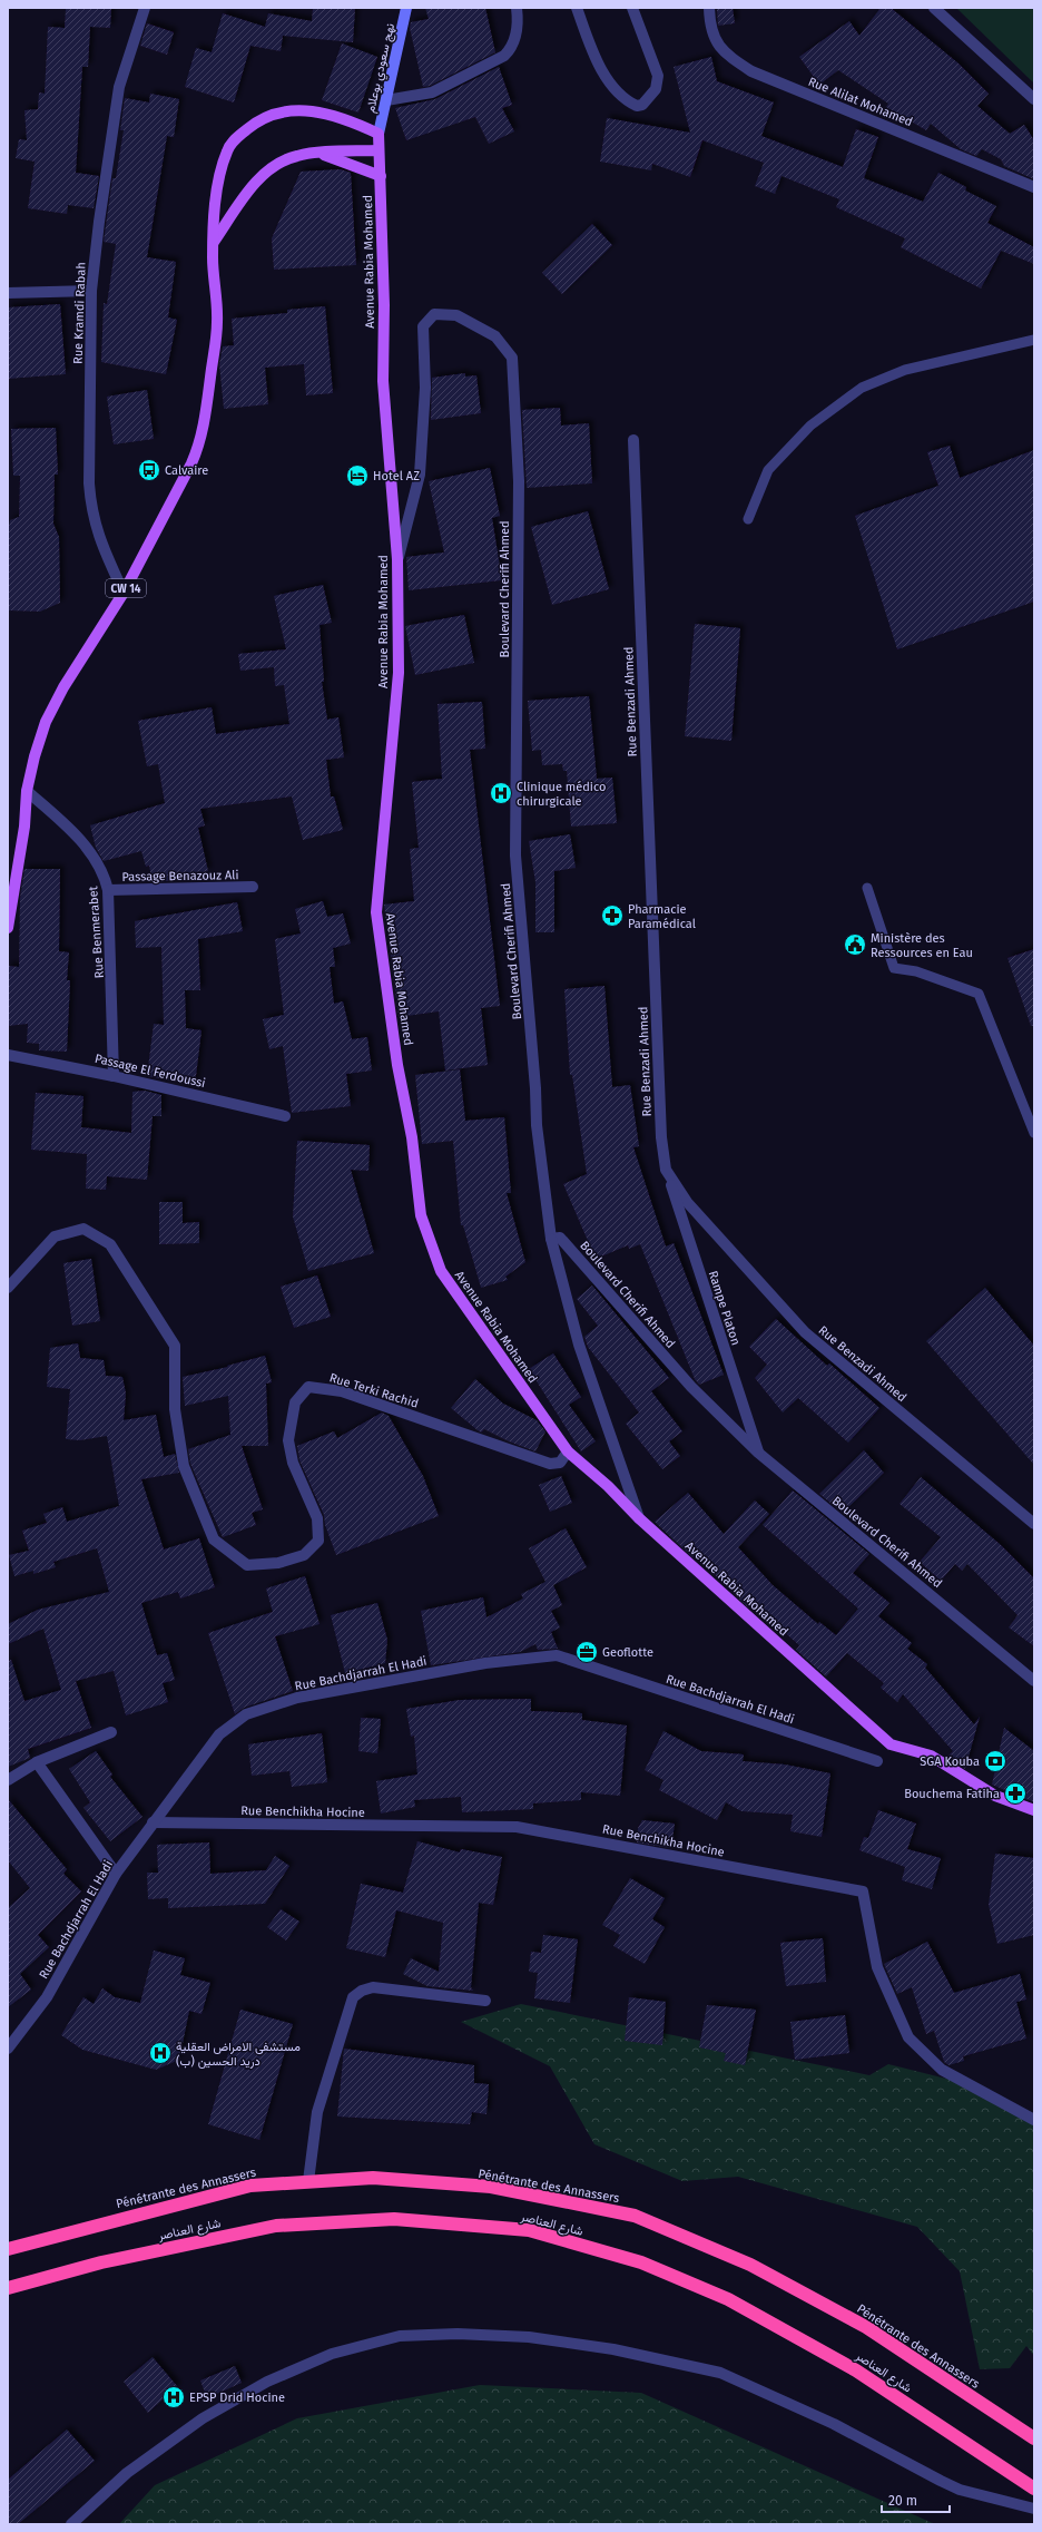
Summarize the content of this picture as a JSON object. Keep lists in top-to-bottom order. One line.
{"streets":{"highway":["Pénétrante des Annassers","شارع العناصر"],"main road":["نهج سعودي بوعلام","Avenue Rabia Mohamed","CW 14"],"street":["Rue Alilat Mohamed","Rue Kramdi Rabah","Boulevard Cherifi Ahmed","Rue Benzadi Ahmed","Passage Benazouz Ali","Rue Benmerabet","Passage El Ferdoussi","Rampe Platon","Rue Terki Rachid","Rue Bachdjarrah El Hadi","Rue Benchikha Hocine"]},"crossings":[["نهج سعودي بوعلام","Avenue Rabia Mohamed"],["Avenue Rabia Mohamed","Boulevard Cherifi Ahmed"],["Avenue Rabia Mohamed","Rue Terki Rachid"],["Rue Kramdi Rabah","CW 14"],["CW 14","Rue Benmerabet"],["Boulevard Cherifi Ahmed","Rampe Platon"],["Rue Benzadi Ahmed","Rampe Platon"],["Passage Benazouz Ali","Rue Benmerabet"],["Rue Benmerabet","Passage El Ferdoussi"],["Rue Bachdjarrah El Hadi","Rue Benchikha Hocine"]],"places":{"bus stop":["Calvaire"],"hotel":["Hotel AZ"],"hospital":["Clinique médico chirurgicale","مستشفى الامراض العقلية دريد الحسين (ب)","EPSP Drid Hocine"],"pharmacy":["Pharmacie Paramédical","Bouchema Fatiha"],"public building":["Ministère des Ressources en Eau"],"office":["Geoflotte"],"bank":["SGA Kouba"]},"scale_bar":"20 m"}
